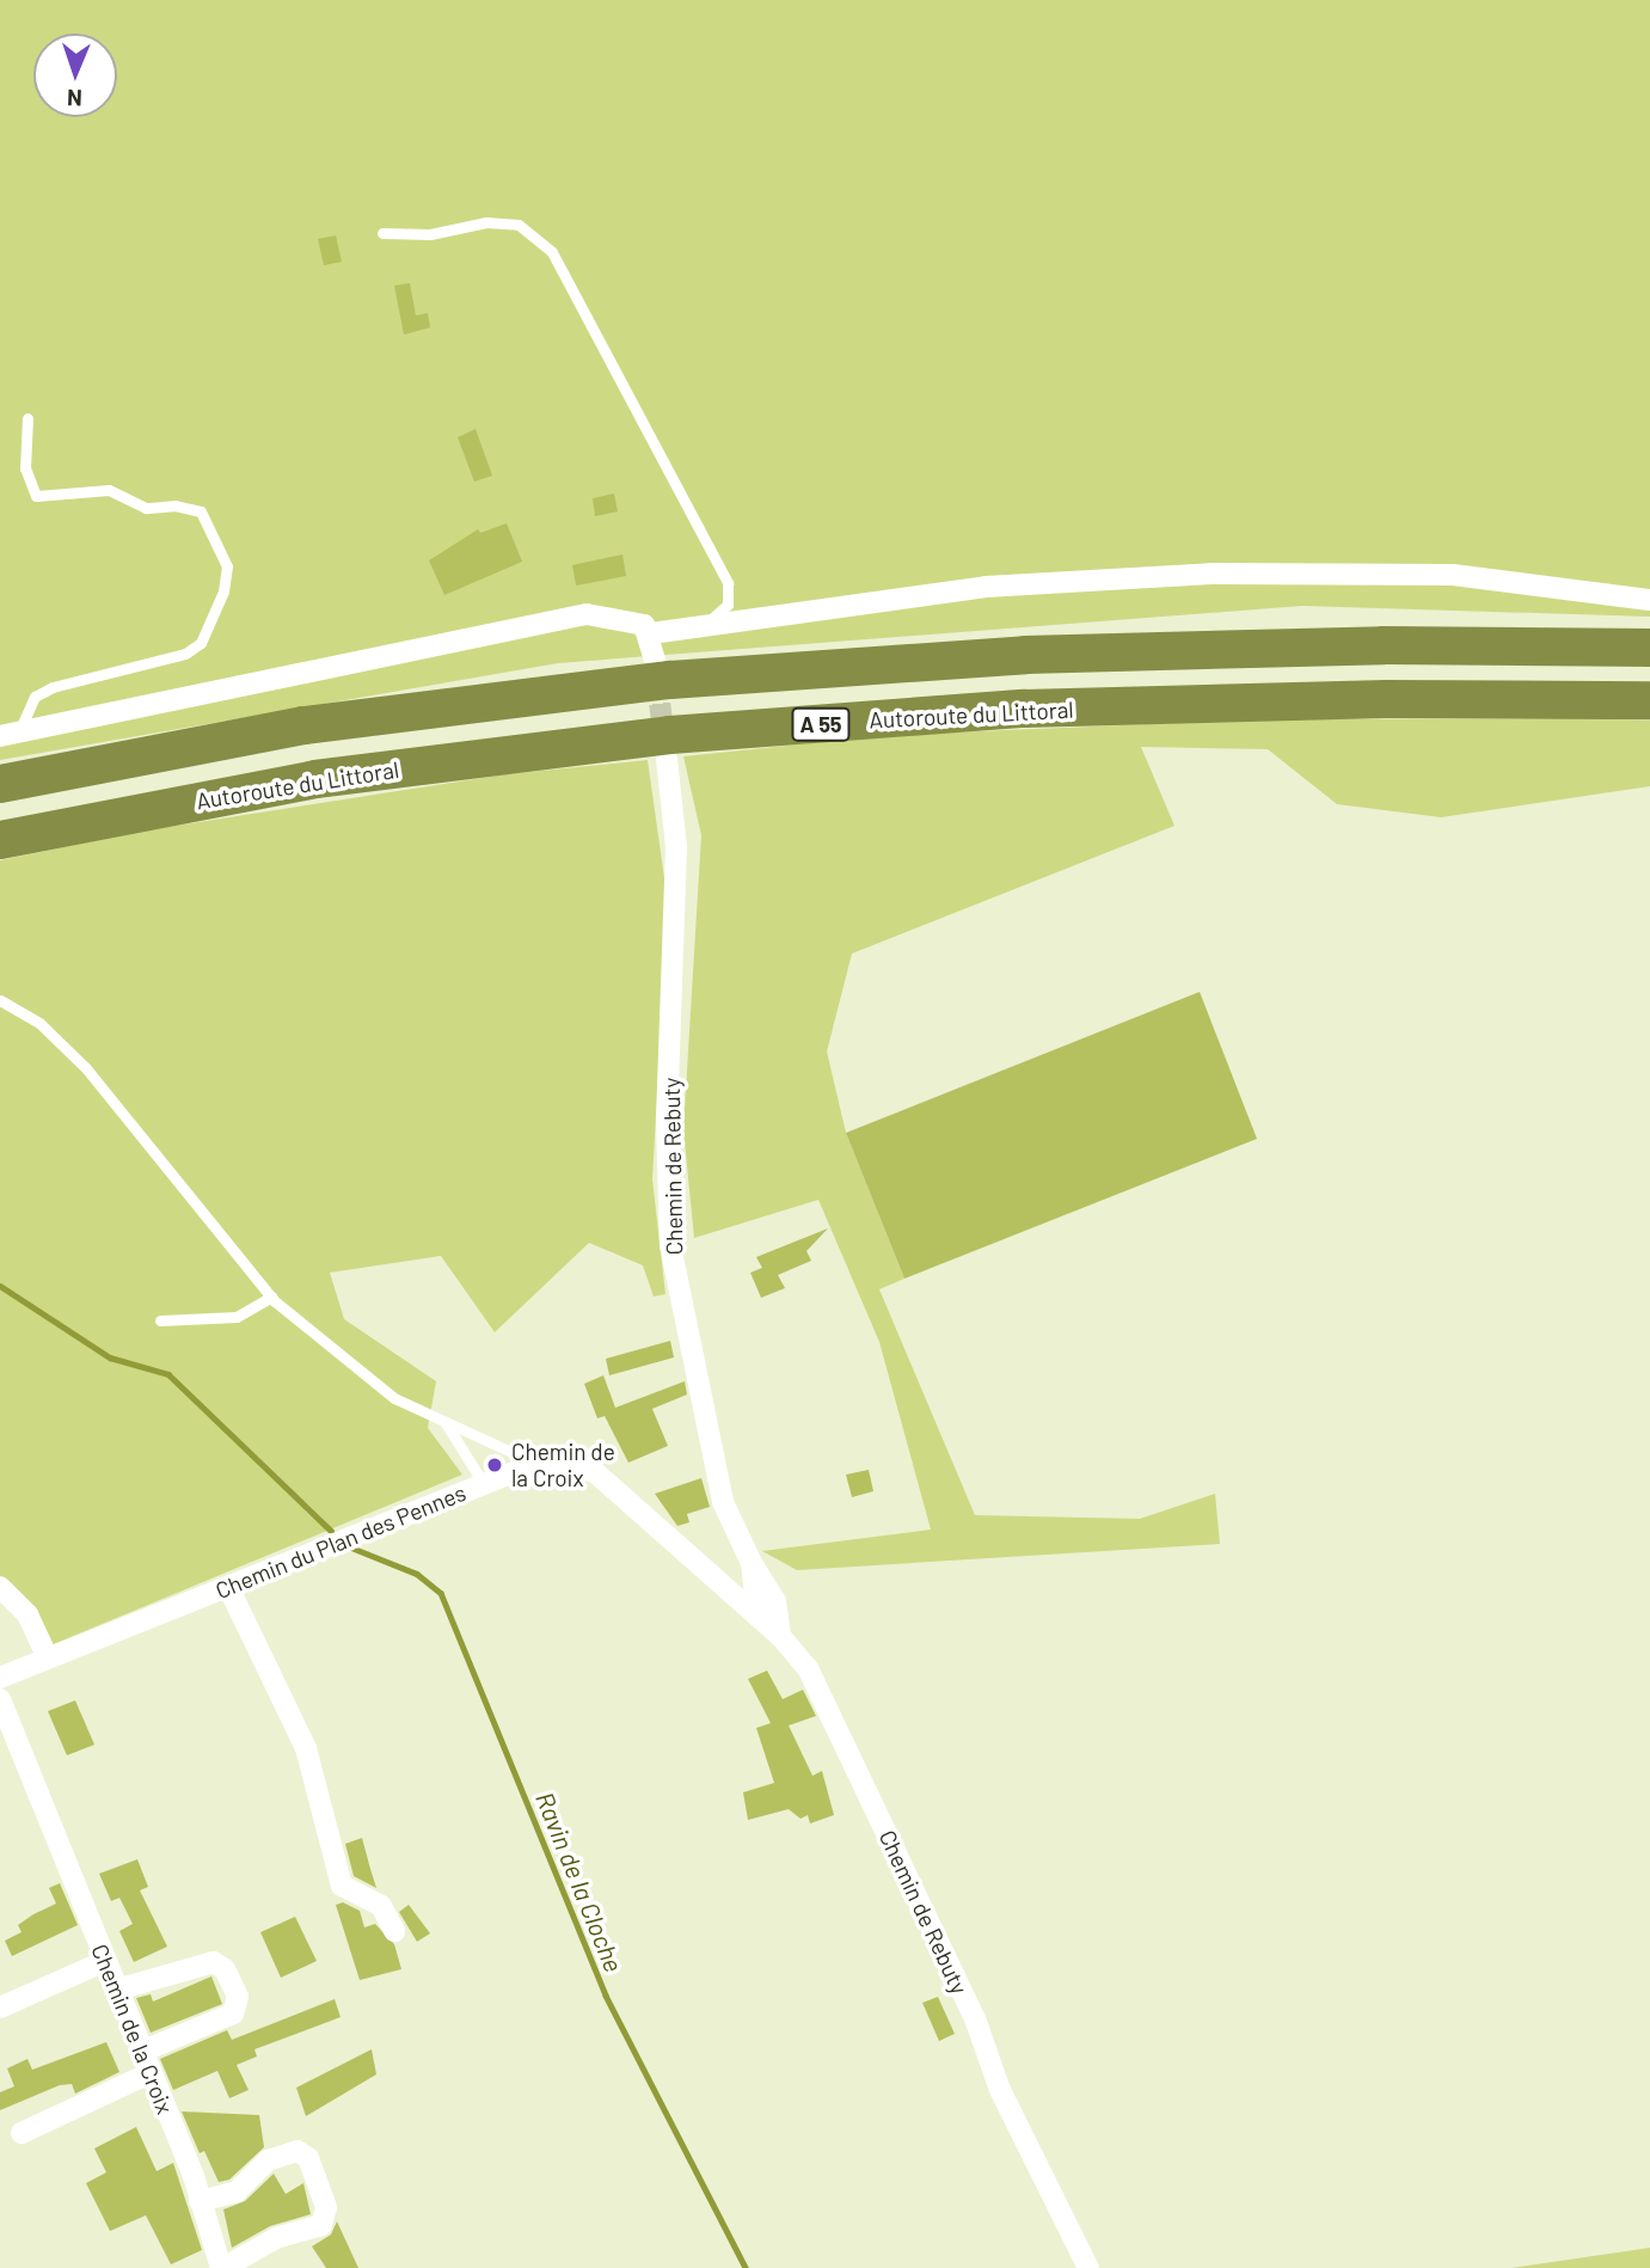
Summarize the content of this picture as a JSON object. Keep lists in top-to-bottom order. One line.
{"streets":{"highway":["Autoroute du Littoral","A 55"],"street":["Chemin de Rebuty","Chemin du Plan des Pennes","Chemin de la Croix"]},"crossings":[["Chemin de Rebuty","Chemin du Plan des Pennes"]],"water":["Ravin de la Cloche"],"places":["Chemin de la Croix"],"north":"bottom"}
